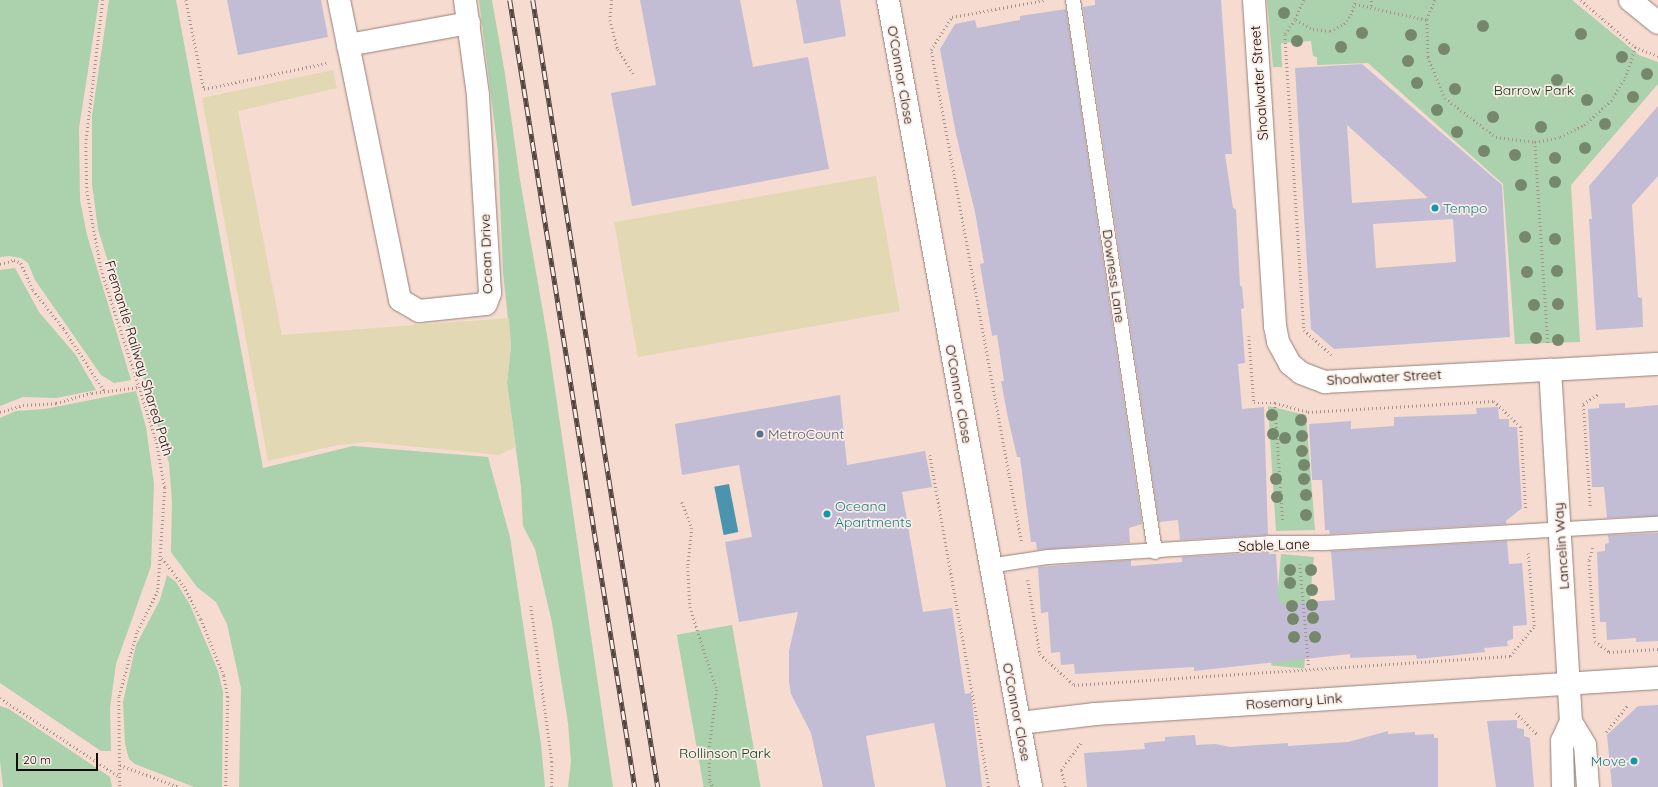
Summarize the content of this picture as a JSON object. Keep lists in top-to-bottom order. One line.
{"streets":{"street":["O'Connor Close","Shoalwater Street","Ocean Drive","Lancelin Way","Rosemary Link"],"lane":["Downess Lane","Sable Lane"],"path":["Fremantle Railway Shared Path"]},"crossings":[["O'Connor Close","Sable Lane"],["O'Connor Close","Rosemary Link"],["Shoalwater Street","Lancelin Way"],["Downess Lane","Sable Lane"],["Sable Lane","Lancelin Way"],["Lancelin Way","Rosemary Link"]],"parks":["Barrow Park","Rollinson Park"],"places":["Tempo","MetroCount","Oceana Apartments","Move"],"scale_bar":"20 m"}
